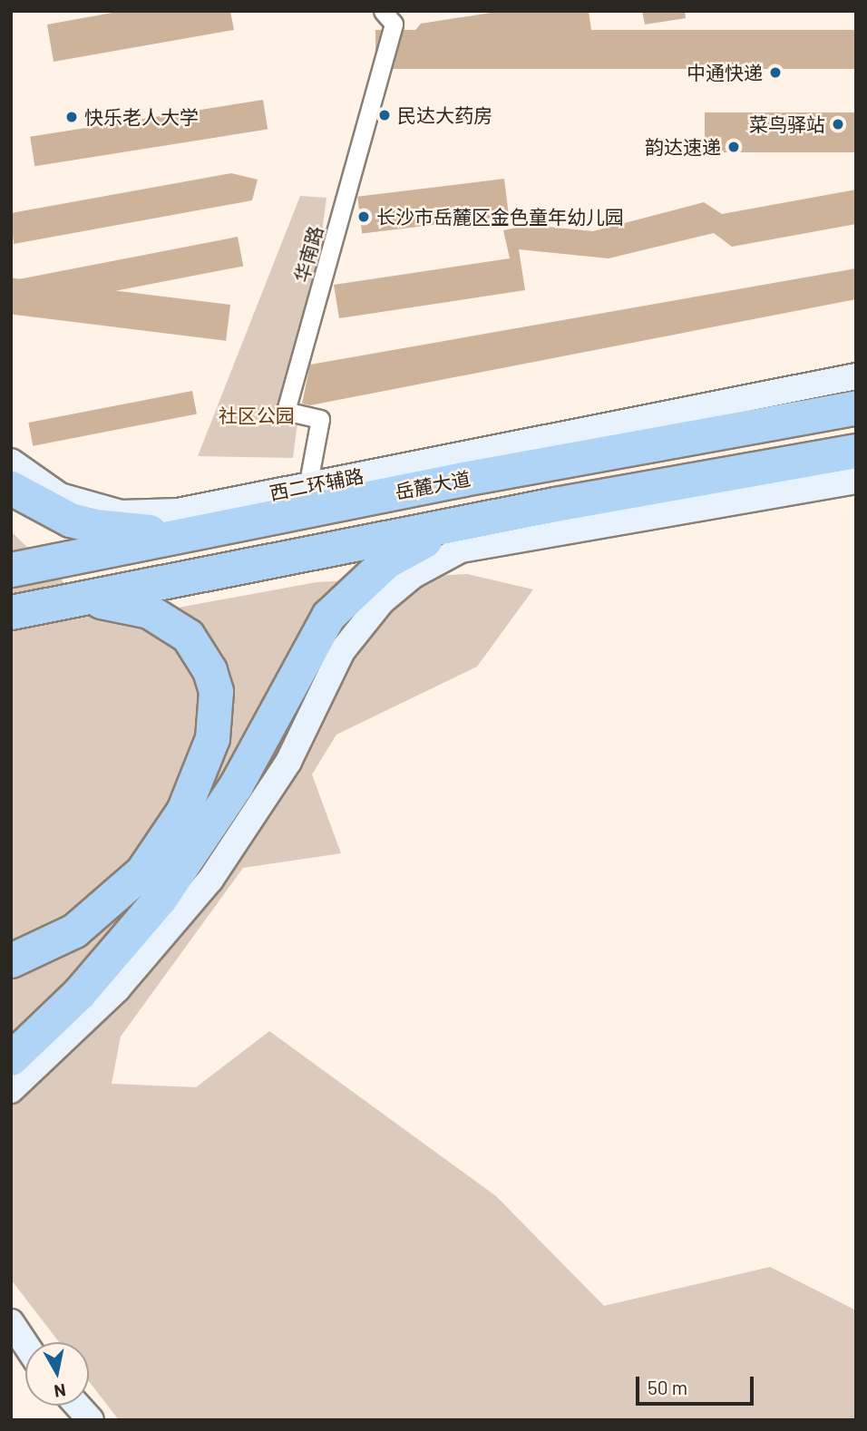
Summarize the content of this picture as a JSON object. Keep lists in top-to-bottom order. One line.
{"streets":{"highway":["岳麓大道"],"street":["华南路","西二环辅路"]},"crossings":[["华南路","西二环辅路"]],"parks":["社区公园"],"places":["中通快递","民达大药房","快乐老人大学","菜鸟驿站","韵达速递","长沙市岳麓区金色童年幼儿园"],"scale_bar":"50 m","north":"bottom"}
